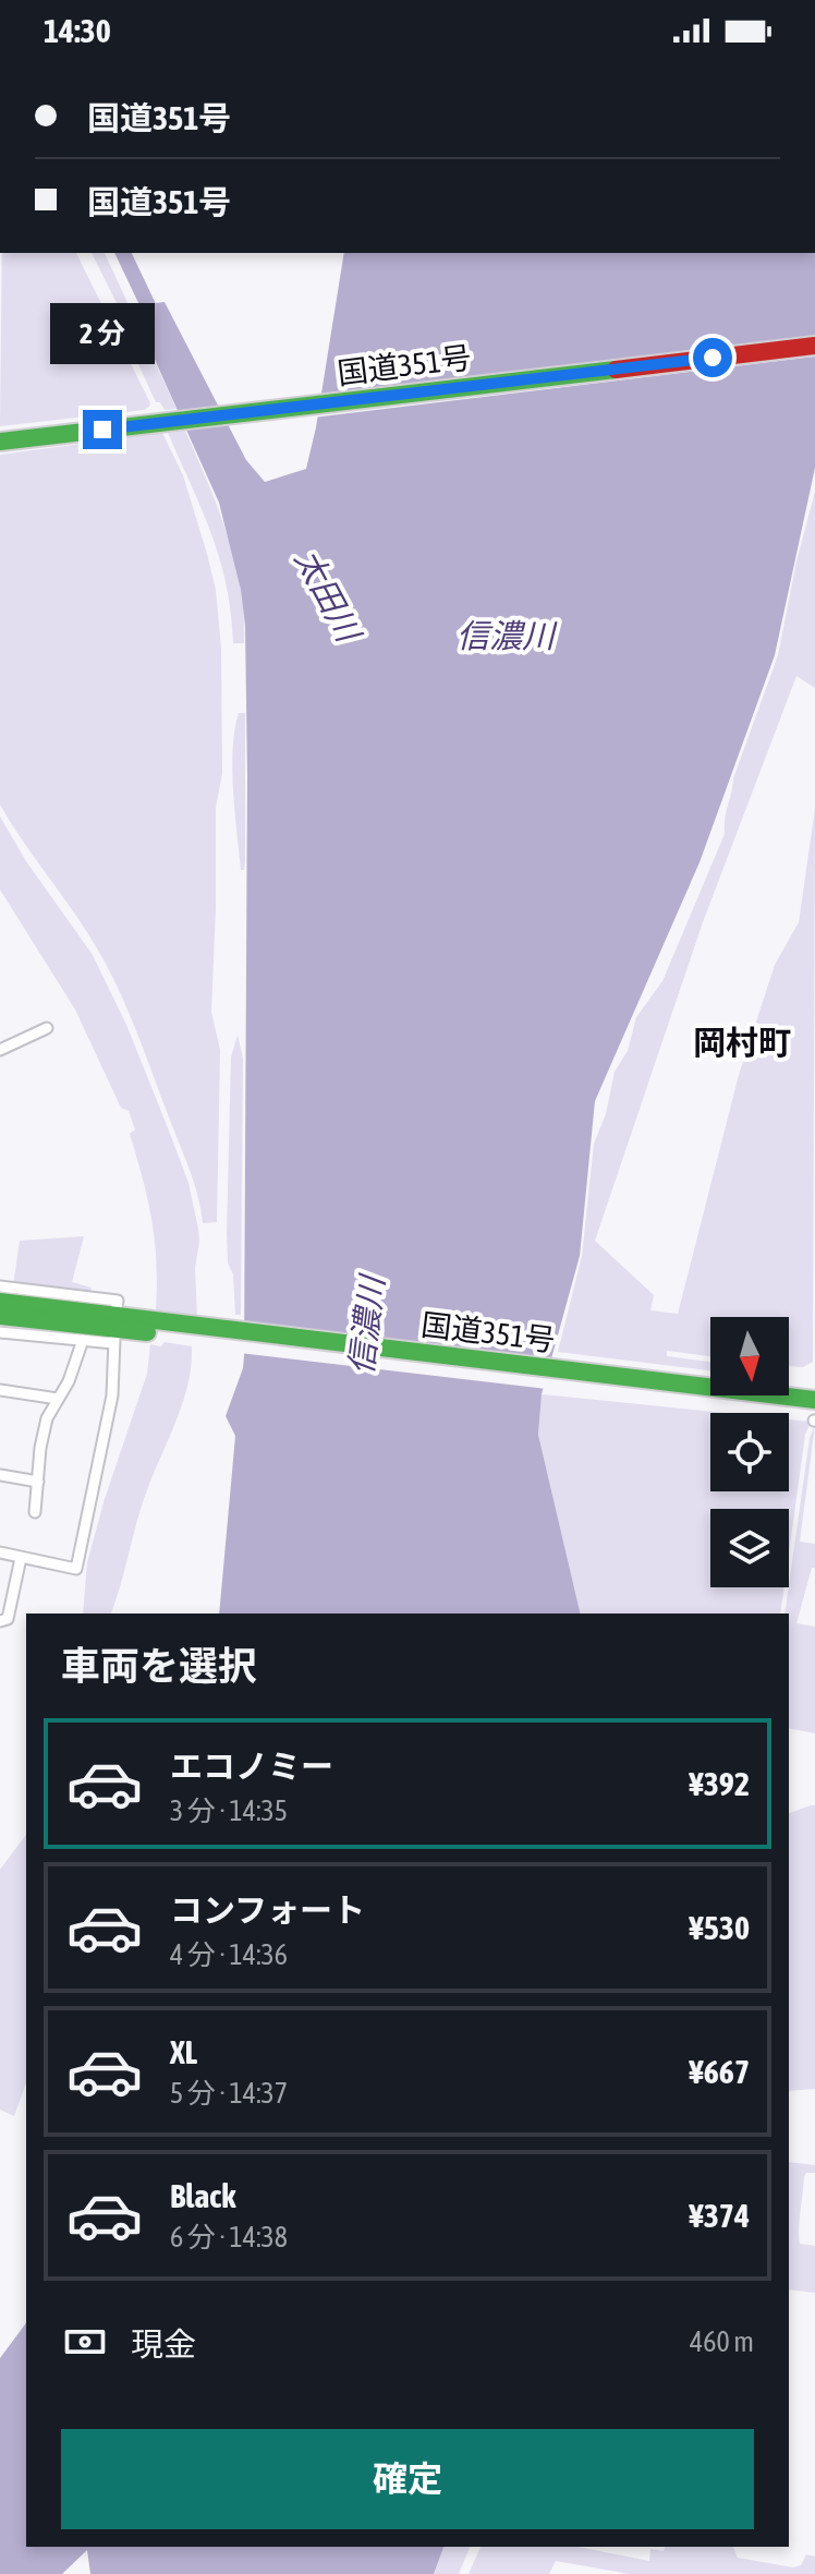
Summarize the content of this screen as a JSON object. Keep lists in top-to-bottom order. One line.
{"streets":{"highway":["国道351号"]},"districts":["岡村町"],"water":["太田川","信濃川"],"north":"bottom","page":{"status":"14:30","banner":["国道351号","国道351号"],"bubble":"2 分","heading":"車両を選択","list":[{"name":"エコノミー","note":"3 分 · 14:35","value":"¥392"},{"name":"コンフォート","note":"4 分 · 14:36","value":"¥530"},{"name":"XL","note":"5 分 · 14:37","value":"¥667"},{"name":"Black","note":"6 分 · 14:38","value":"¥374"}],"pay":["現金","460 m"],"buttons":"確定"}}
